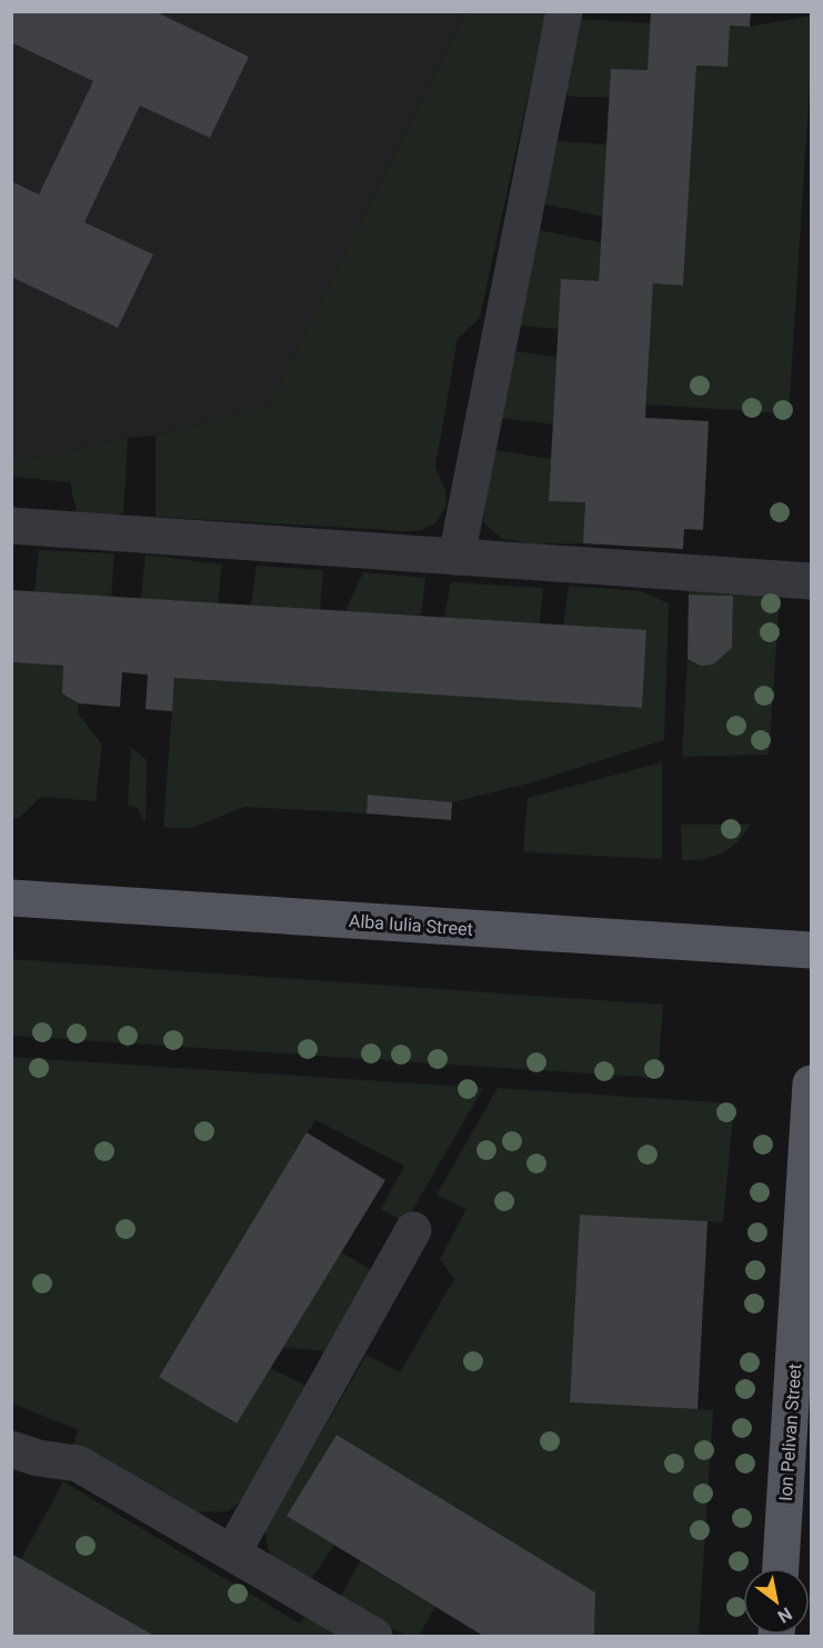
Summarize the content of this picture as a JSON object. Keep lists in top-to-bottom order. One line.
{"streets":{"main road":["Alba Iulia Street","Ion Pelivan Street"]},"north":"bottom right"}
